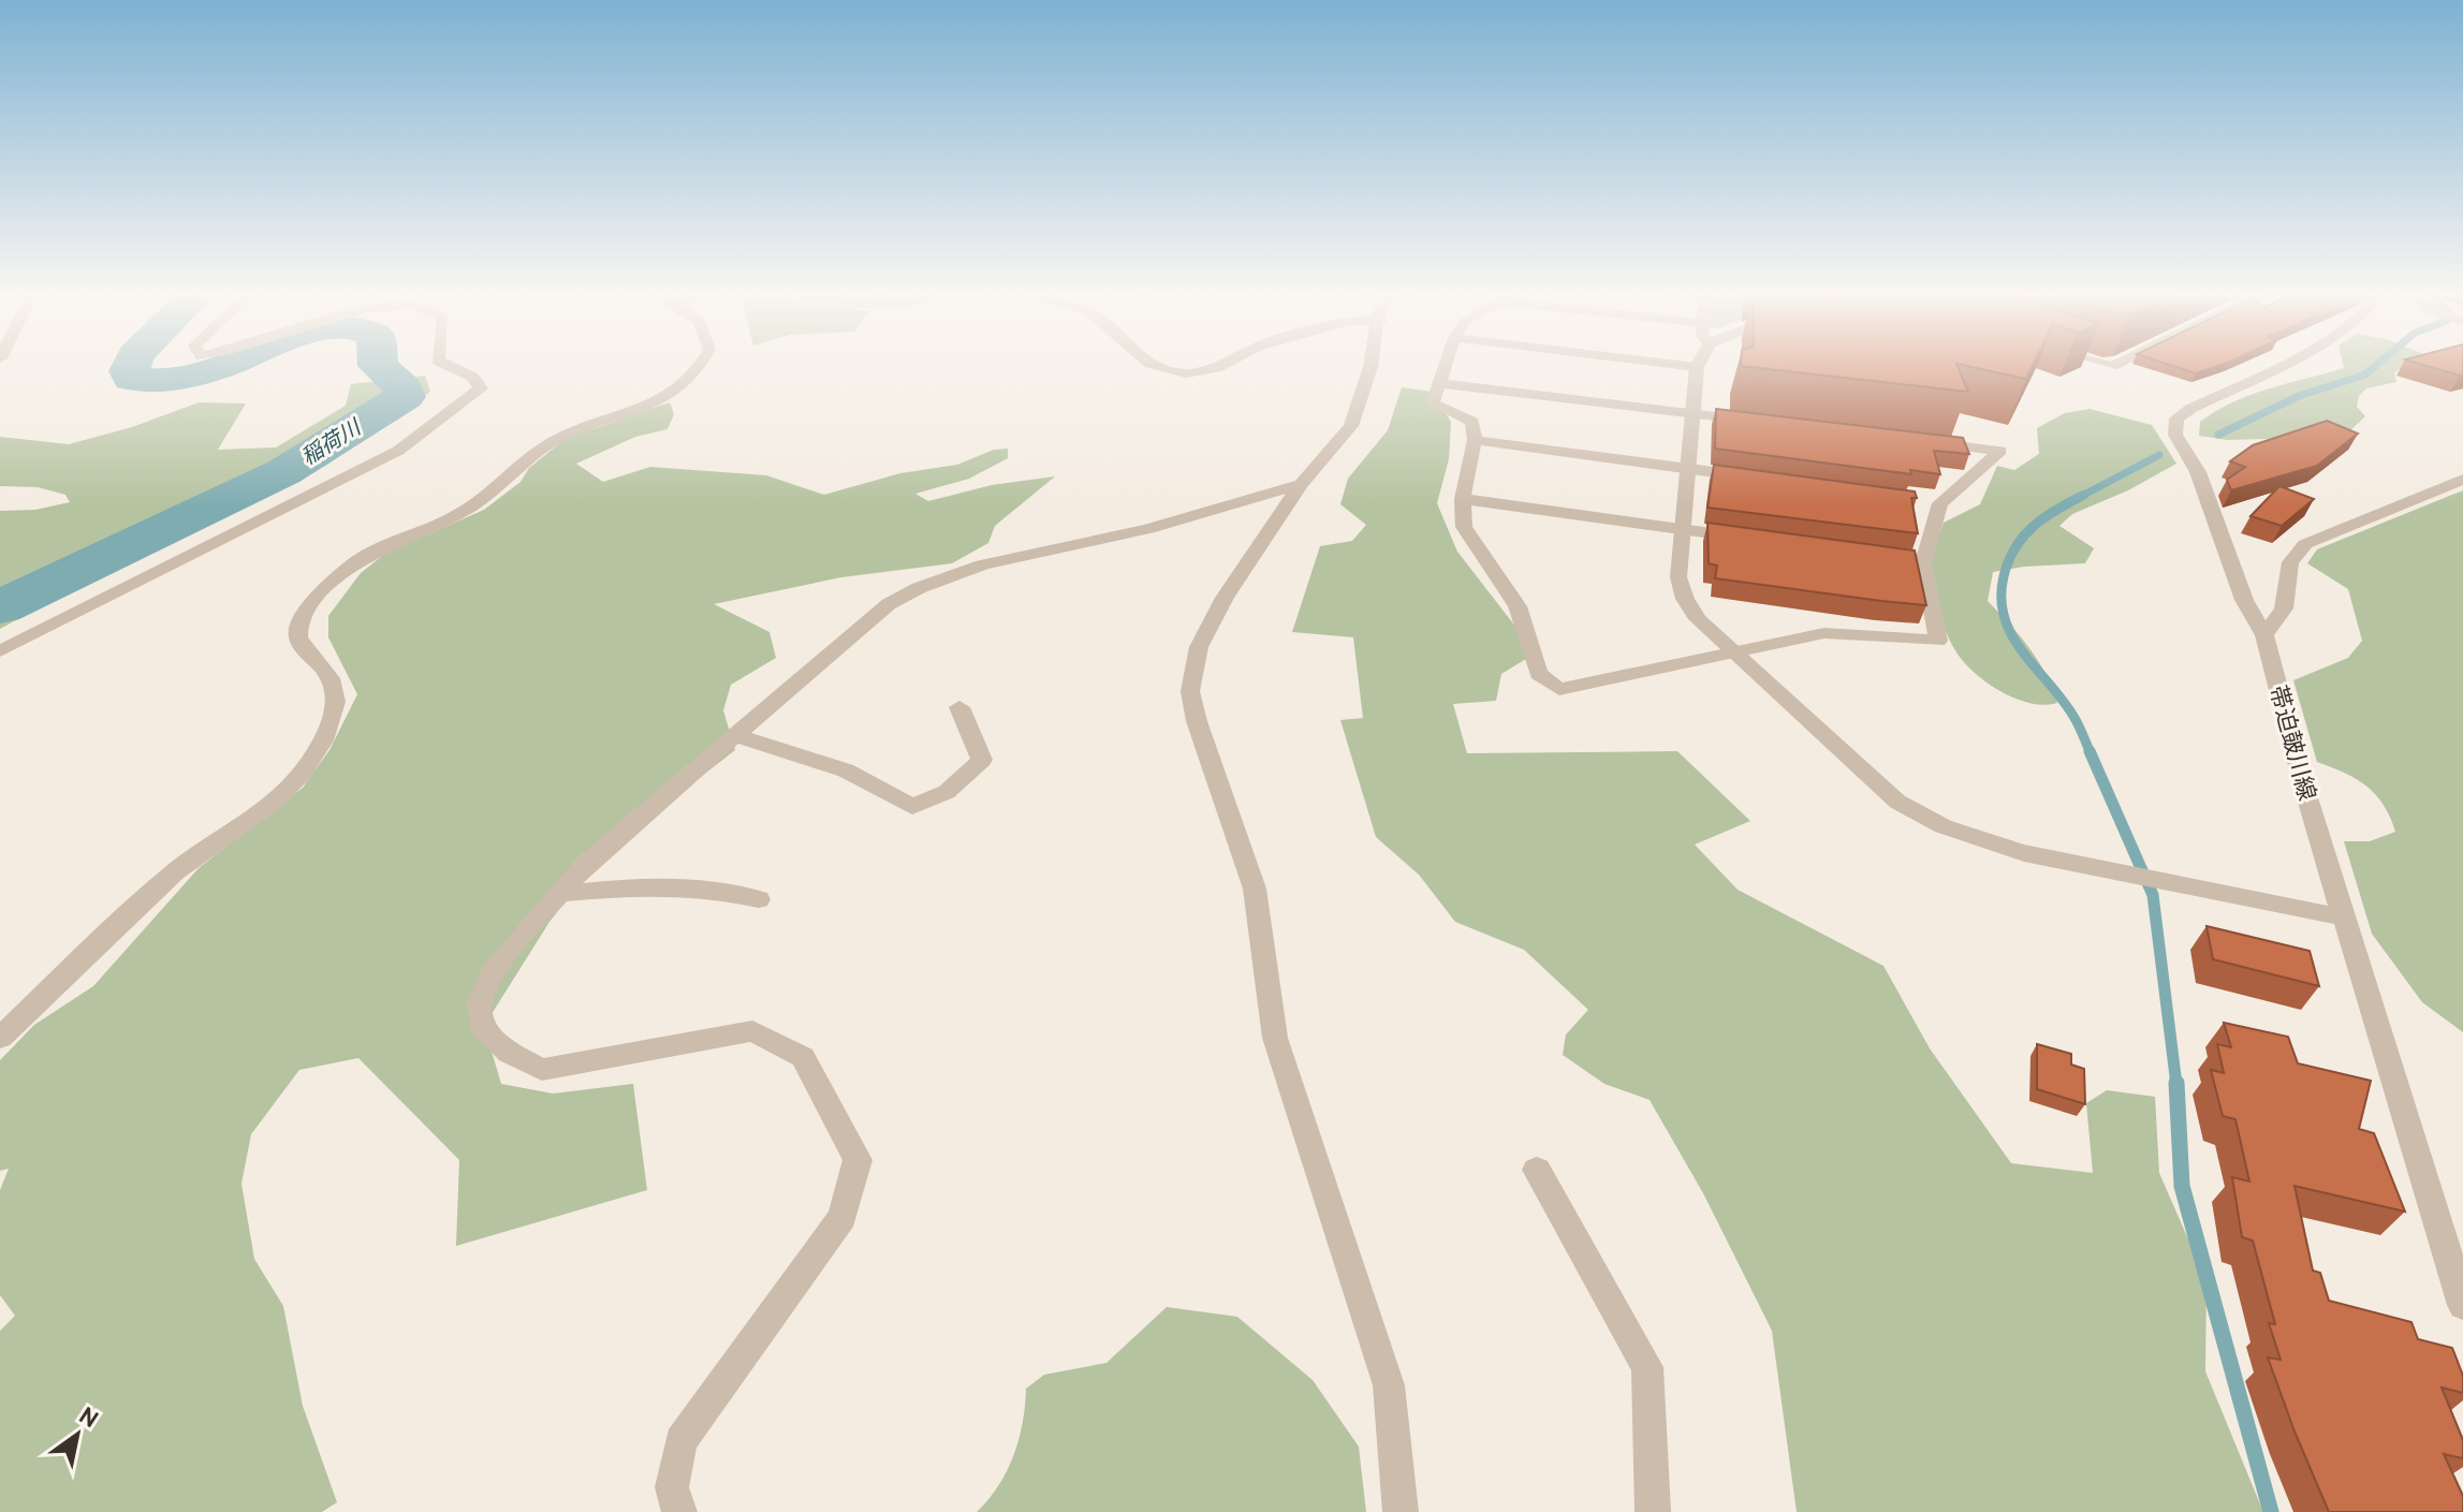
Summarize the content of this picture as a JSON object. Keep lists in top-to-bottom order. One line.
{"streets":{"street":["帯迫皷川線"]},"water":["稲荷川"],"north":"top right"}
